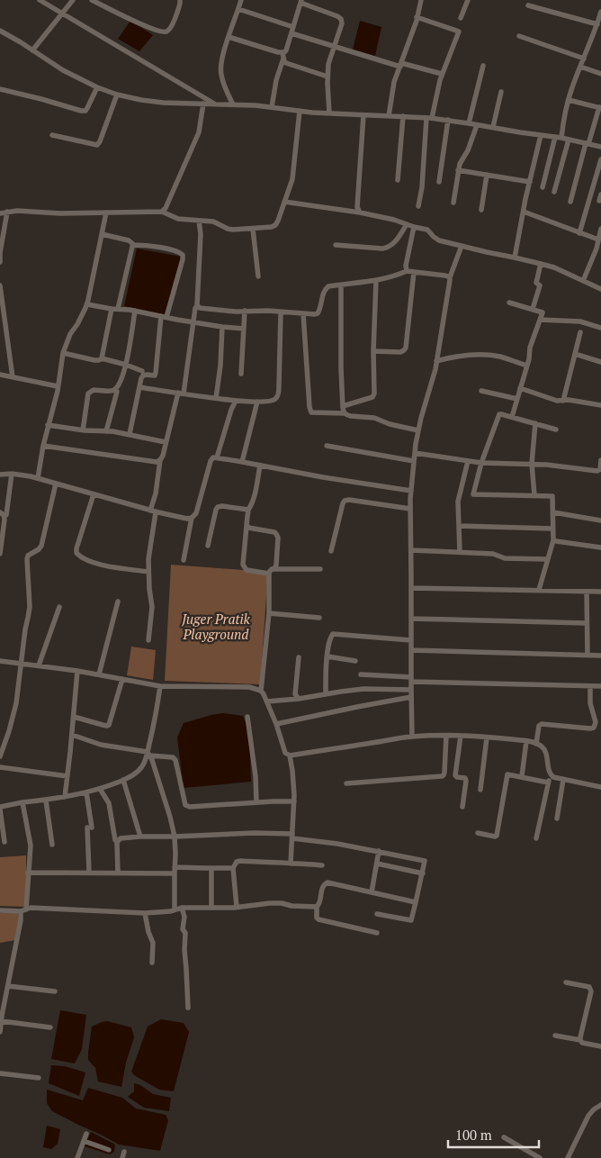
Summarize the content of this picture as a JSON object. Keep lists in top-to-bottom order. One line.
{"parks":["Juger Pratik Playground"],"scale_bar":"100 m"}
